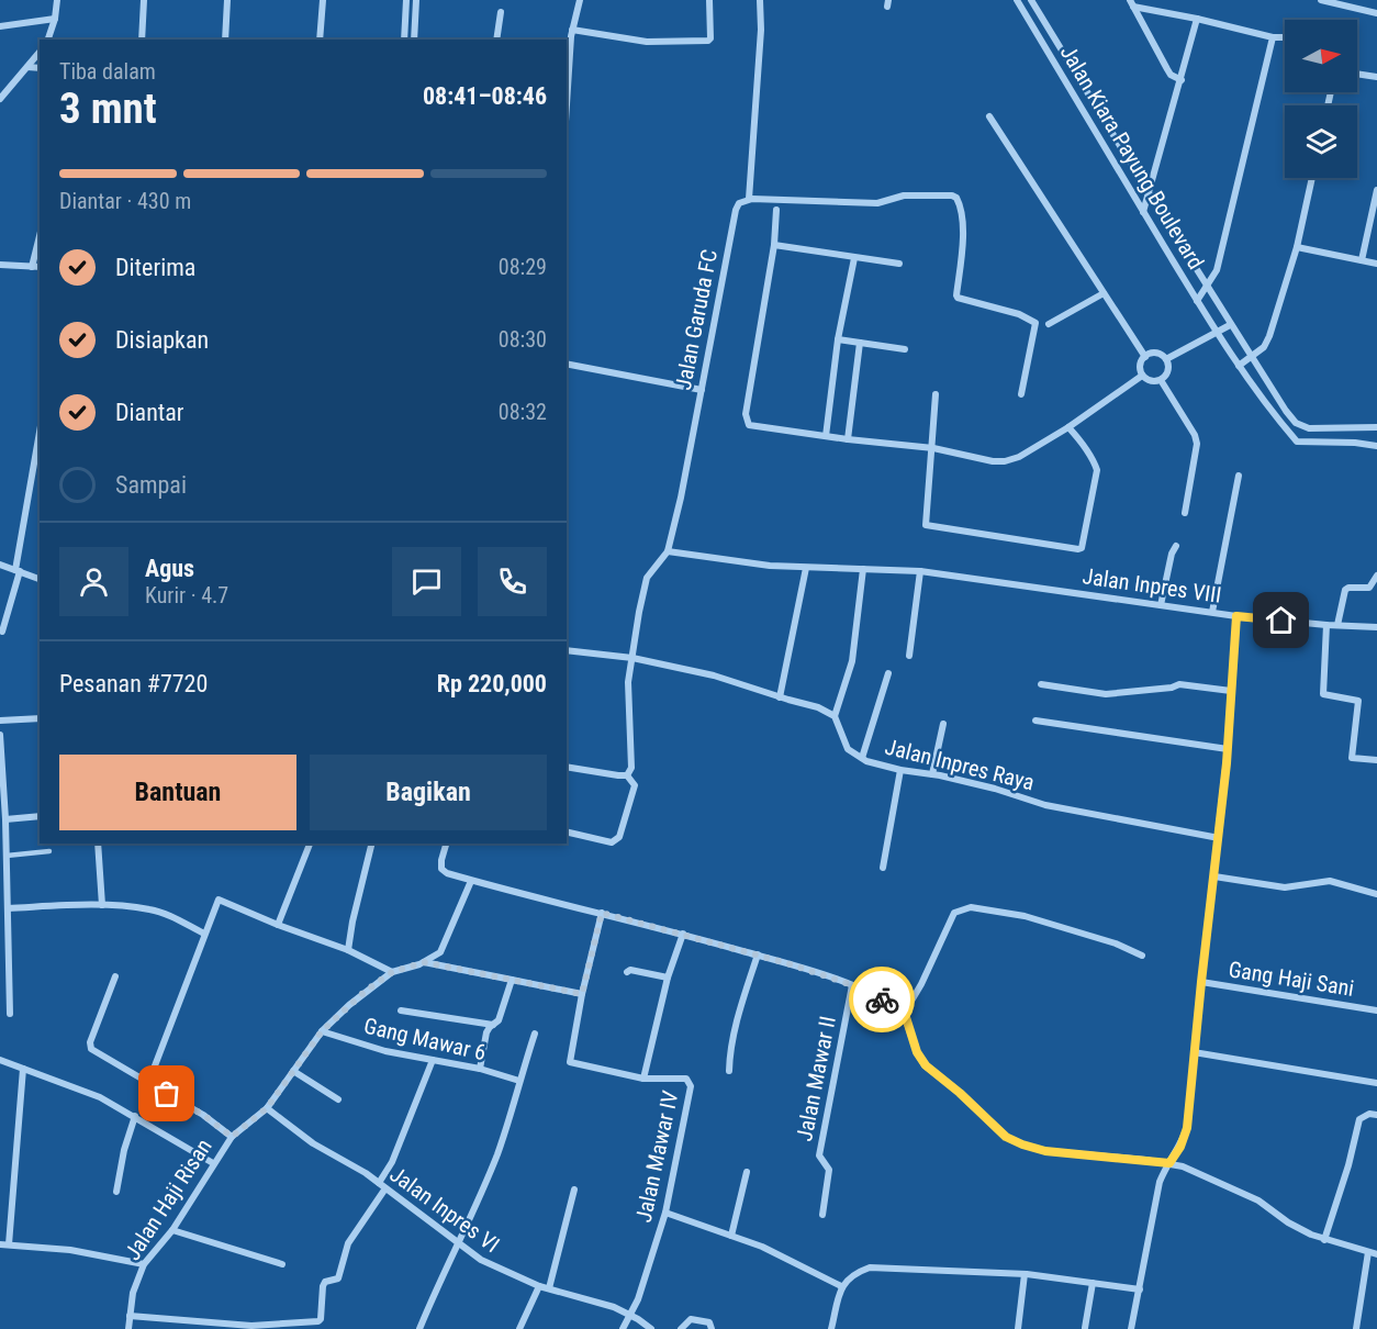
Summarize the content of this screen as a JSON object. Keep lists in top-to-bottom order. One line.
{"streets":{"street":["Jalan Kiara Payung Boulevard","Jalan Garuda FC","Jalan Inpres VIII","Jalan Inpres Raya","Gang Haji Sani","Gang Mawar 6","Jalan Mawar II","Jalan Mawar IV","Jalan Haji Risan","Jalan Inpres VI"]},"crossings":[["Jalan Garuda FC","Jalan Inpres VIII"],["Jalan Inpres VIII","Jalan Inpres Raya"],["Jalan Inpres VIII","Gang Haji Sani"],["Gang Mawar 6","Jalan Haji Risan"],["Jalan Mawar IV","Jalan Inpres VI"],["Jalan Haji Risan","Jalan Inpres VI"]],"north":"right","page":{"heading":["3 mnt","Tiba dalam","08:41–08:46"],"panel":["Agus","Kurir · 4.7","Pesanan #7720","Rp 220,000"],"bar":"Diantar · 430 m","list":[["Diterima","08:29"],["Disiapkan","08:30"],["Diantar","08:32"],"Sampai"],"buttons":["Bantuan","Bagikan"]}}
